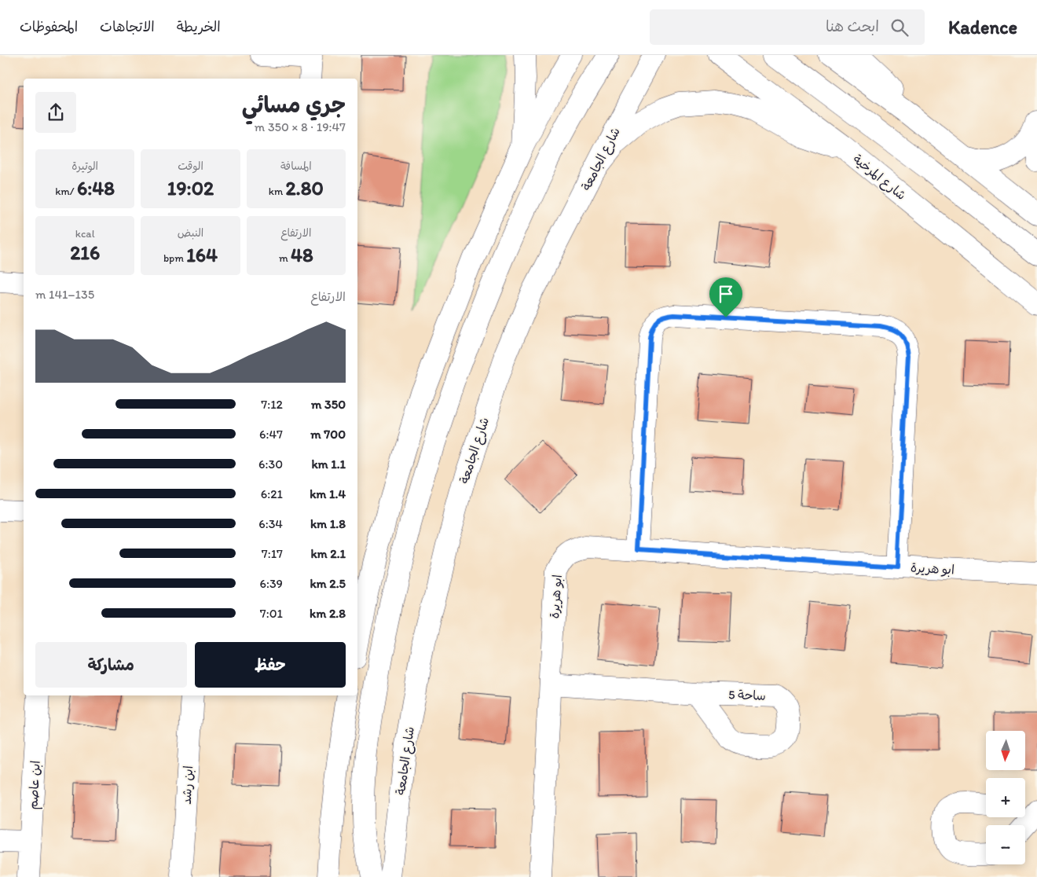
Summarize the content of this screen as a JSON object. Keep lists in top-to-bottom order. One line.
{"streets":{"main road":["شارع الجامعة","شارع المرخية","ابو هريرة","ابن عاصم","ابن رشد"]},"north":"bottom","page":{"header":"Kadence","search":"ابحث هنا","nav":["الخريطة","الاتجاهات","المحفوظات"],"heading":["جري مسائي","19:47 · 8 × 350 m"],"stats":[["المسافة","2.80 km"],["الوقت","19:02"],["الوتيرة","6:48 /km"],["الارتفاع","48 m"],["النبض","164 bpm"],["kcal","216"]],"chart":["الارتفاع","135–141 m"],"list":[{"name":"350 m","note":"7:12"},{"name":"700 m","note":"6:47"},{"name":"1.1 km","note":"6:30"},{"name":"1.4 km","note":"6:21"},{"name":"1.8 km","note":"6:34"},{"name":"2.1 km","note":"7:17"},{"name":"2.5 km","note":"6:39"},{"name":"2.8 km","note":"7:01"}],"buttons":["حفظ","مشاركة"],"map_buttons":["+","−"]}}
